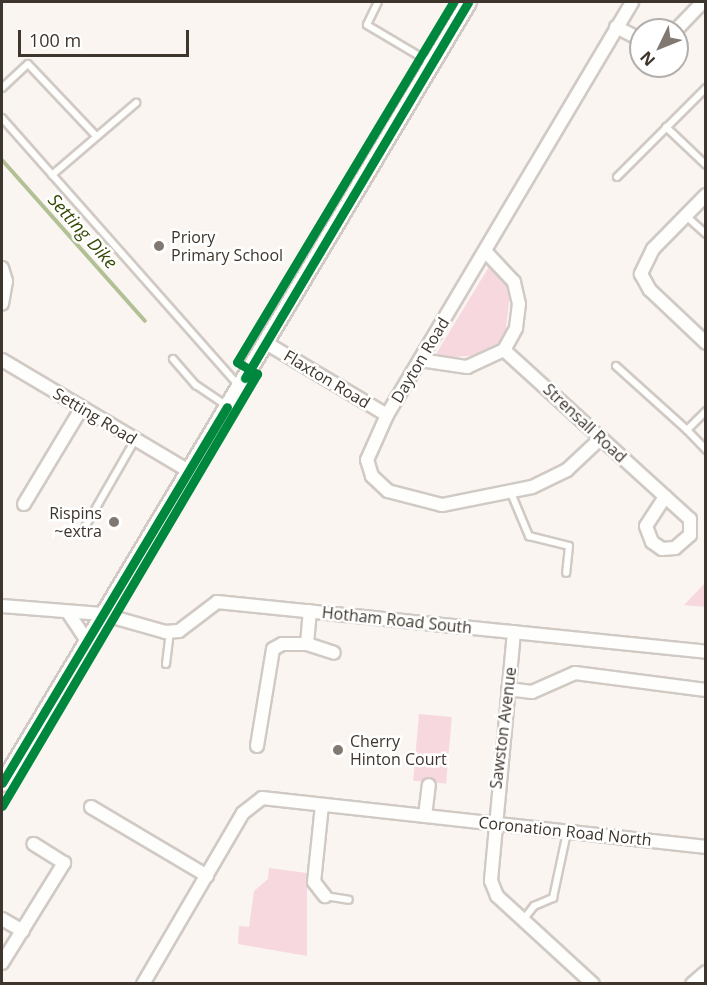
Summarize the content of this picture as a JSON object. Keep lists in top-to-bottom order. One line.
{"streets":{"street":["Dayton Road","Flaxton Road","Setting Road","Strensall Road","Hotham Road South","Sawston Avenue","Coronation Road North"]},"crossings":[["Dayton Road","Flaxton Road"],["Dayton Road","Strensall Road"],["Hotham Road South","Sawston Avenue"],["Sawston Avenue","Coronation Road North"]],"water":["Setting Dike"],"places":["Priory Primary School","Rispins ~extra","Cherry Hinton Court"],"scale_bar":"100 m","north":"bottom left"}
